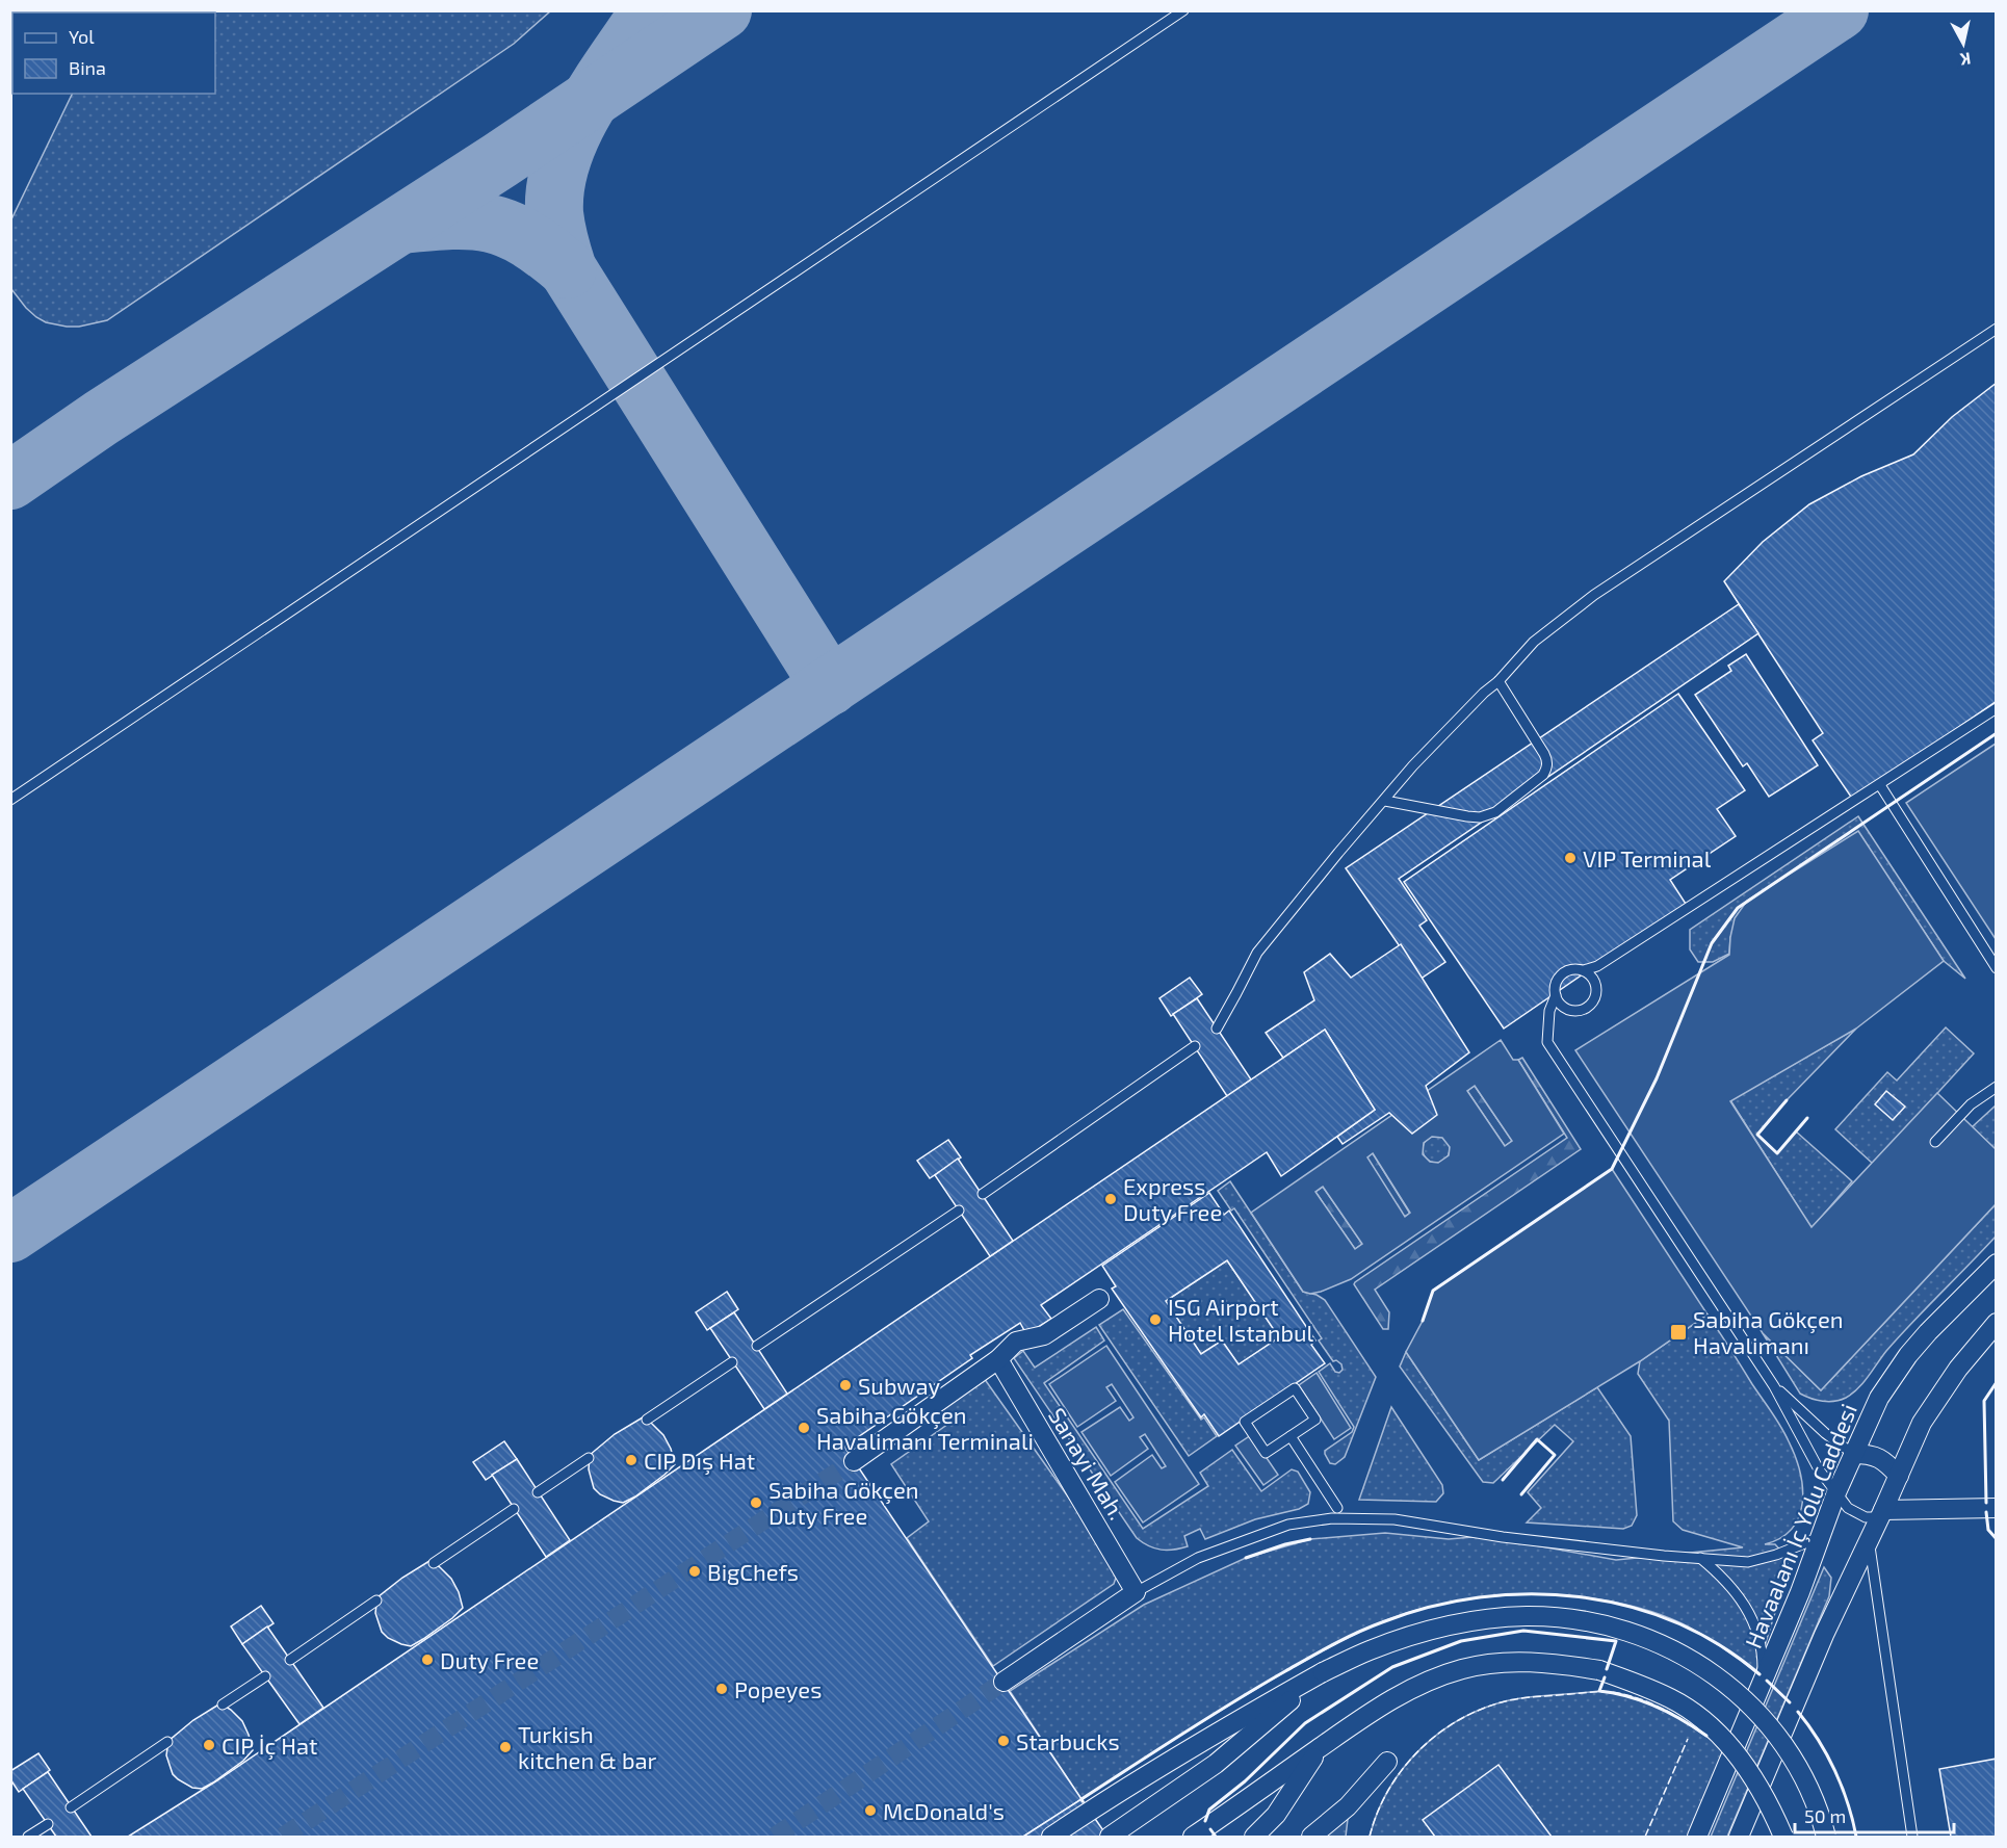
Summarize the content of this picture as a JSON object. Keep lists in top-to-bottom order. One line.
{"streets":{"street":["Sanayi Mah.","Havaalanı İç Yolu Caddesi"]},"places":{"other":["VIP Terminal","Express Duty Free","ISG Airport Hotel Istanbul","Subway","Sabiha Gökçen Havalimanı Terminali","CIP Dış Hat","Sabiha Gökçen Duty Free","BigChefs","Duty Free","Popeyes","Starbucks","CIP İç Hat","Turkish kitchen & bar","McDonald's"],"transit":["Sabiha Gökçen Havalimanı"]},"legend":["Yol","Bina"],"scale_bar":"50 m","north":"bottom"}
